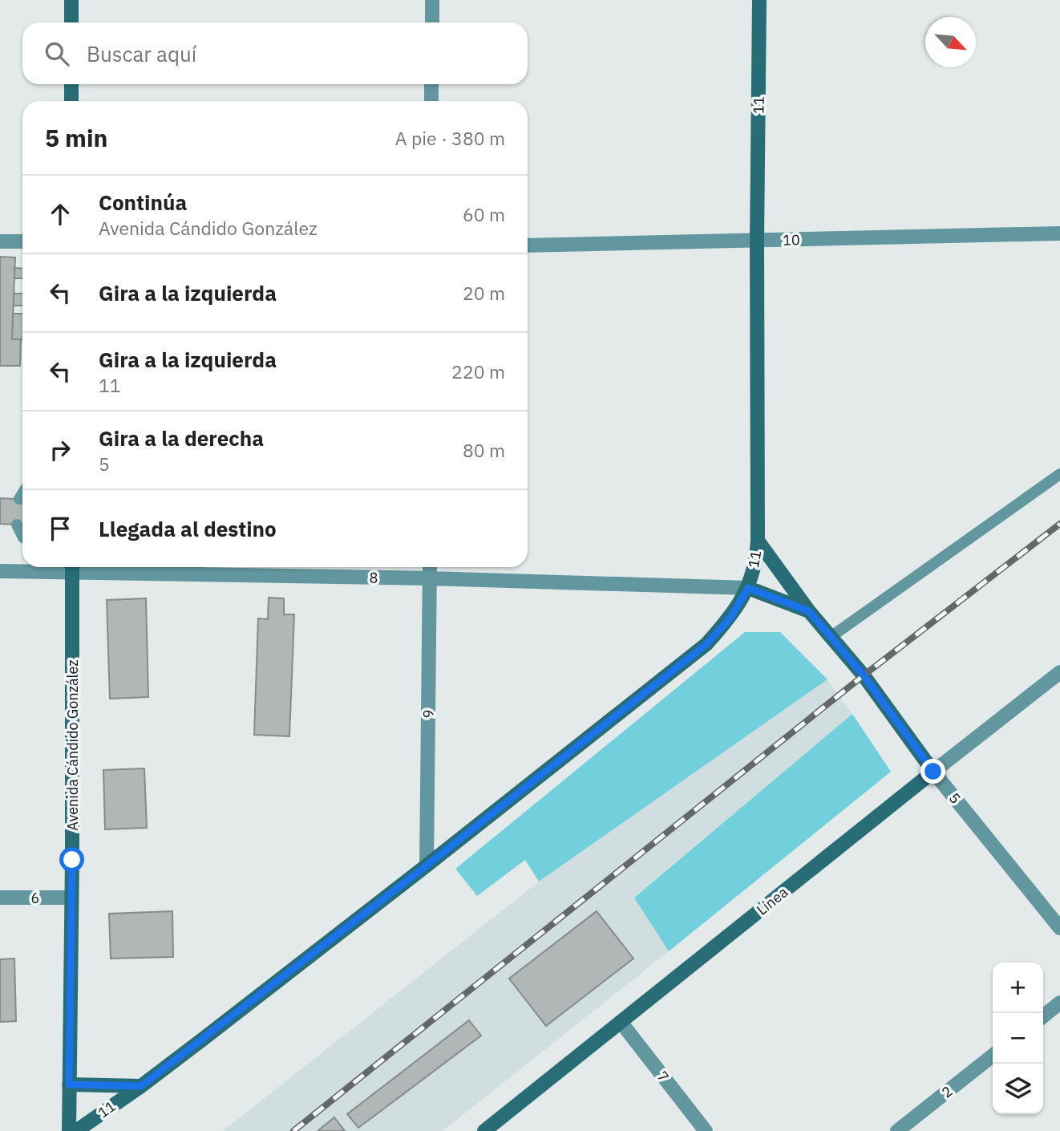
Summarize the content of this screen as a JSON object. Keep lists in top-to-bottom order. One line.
{"streets":{"street":["11","10","8","9","Avenida Cándido González","5","6","Línea","7","2"]},"crossings":[["11","10"],["11","8"],["11","9"],["11","5"],["8","9"],["8","Avenida Cándido González"],["8","5"],["Avenida Cándido González","6"],["5","Línea"],["Línea","7"]],"north":"bottom right","page":{"search":"Buscar aquí","heading":["5 min","A pie · 380 m"],"list":[["Continúa","Avenida Cándido González","60 m"],["Gira a la izquierda","20 m"],["Gira a la izquierda","11","220 m"],["Gira a la derecha","5","80 m"],"Llegada al destino"],"map_buttons":["+","−"]}}
